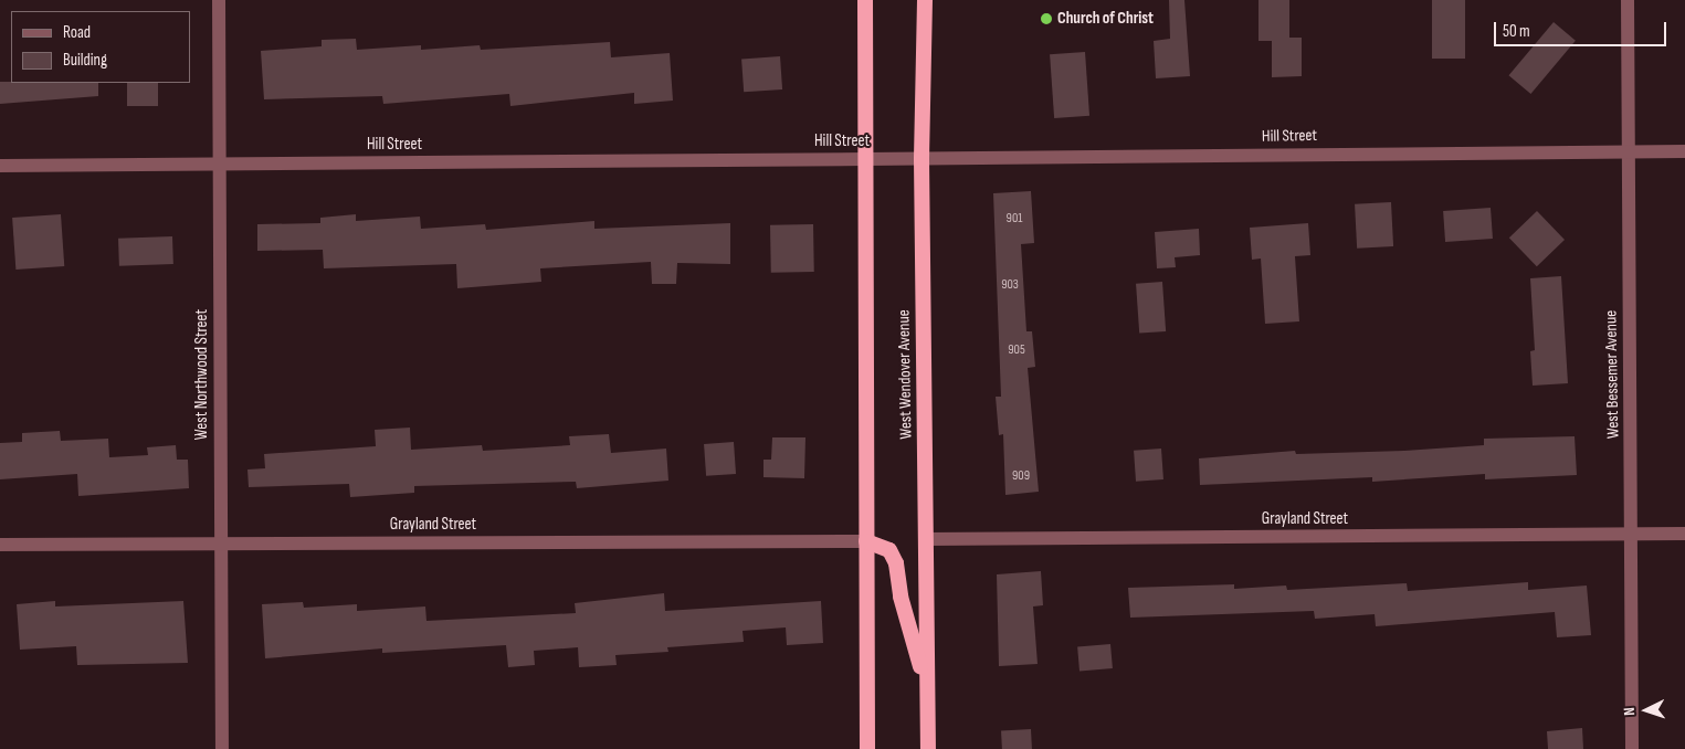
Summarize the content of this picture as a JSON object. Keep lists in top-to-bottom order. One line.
{"streets":{"highway":["West Wendover Avenue"],"street":["Hill Street","West Northwood Street","West Bessemer Avenue","Grayland Street"]},"crossings":[["Hill Street","West Northwood Street"],["Hill Street","West Wendover Avenue"],["Hill Street","West Bessemer Avenue"],["West Northwood Street","Grayland Street"],["West Wendover Avenue","Grayland Street"],["West Bessemer Avenue","Grayland Street"]],"places":["Church of Christ"],"house_numbers":["901","903","905","909"],"legend":["Road","Building"],"scale_bar":"50 m","north":"left"}
